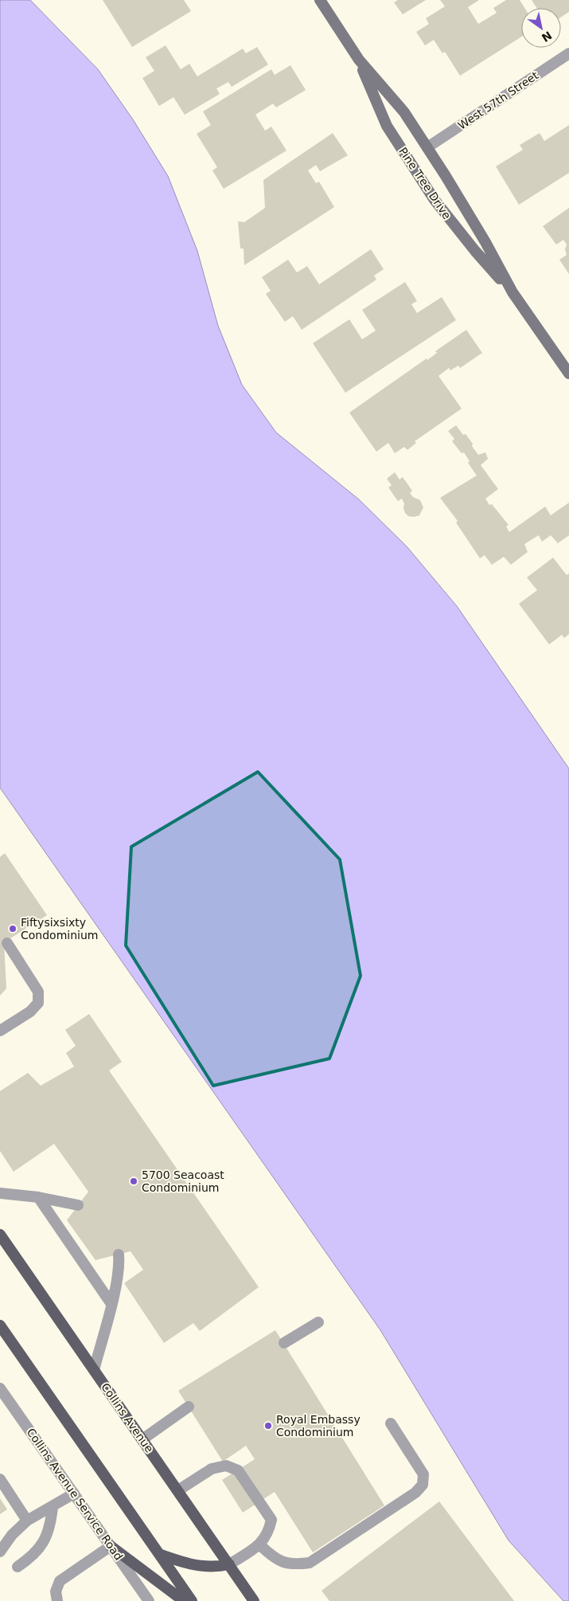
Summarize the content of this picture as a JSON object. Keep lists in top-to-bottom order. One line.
{"streets":{"main road":["Pine Tree Drive","Collins Avenue"],"street":["West 57th Street","Collins Avenue Service Road"]},"crossings":[["West 57th Street","Pine Tree Drive"]],"places":["Fiftysixsixty Condominium","5700 Seacoast Condominium","Royal Embassy Condominium"],"north":"bottom right"}
